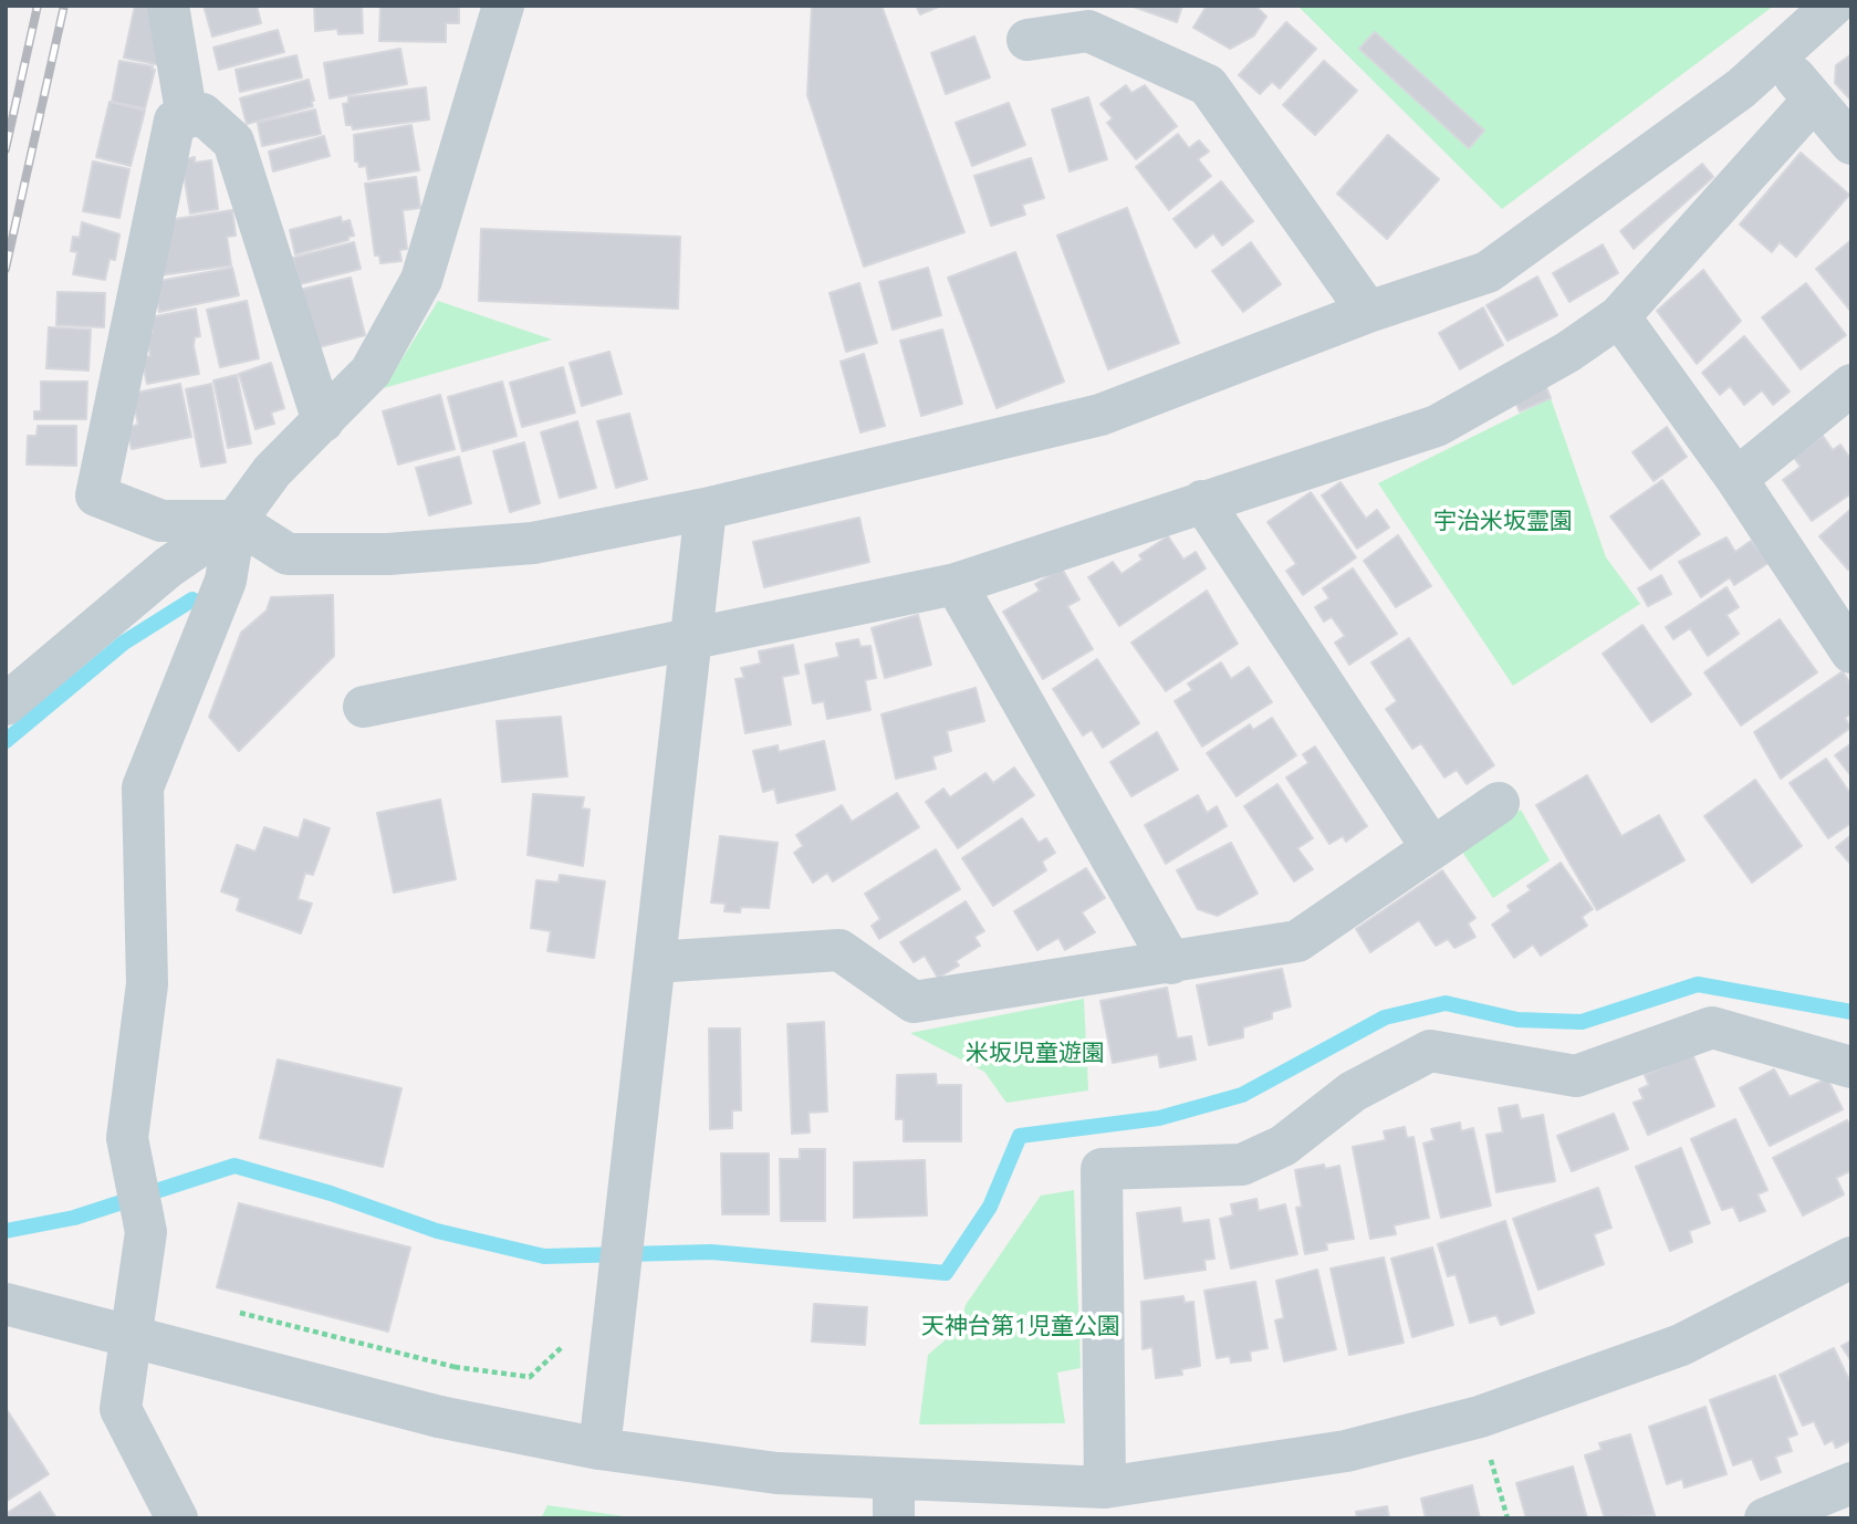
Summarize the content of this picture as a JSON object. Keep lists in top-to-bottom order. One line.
{"parks":["宇治米坂霊園","米坂児童遊園","天神台第1児童公園"]}
